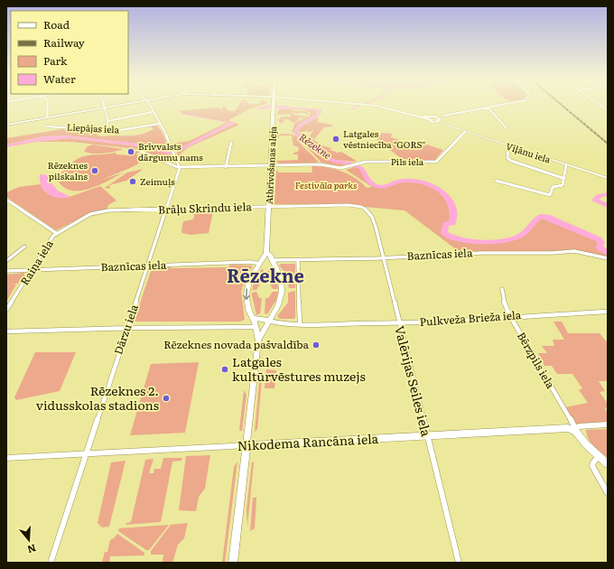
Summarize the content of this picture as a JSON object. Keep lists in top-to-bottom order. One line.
{"streets":{"main road":["Viļānu iela","Atbrīvošanas aleja","Nikodema Rancāna iela"],"street":["Liepājas iela","Pils iela","Brāļu Skrindu iela","Baznīcas iela","Raiņa iela","Pulkveža Brieža iela","Dārzu iela","Bērzpils iela","Valērijas Seiles iela"]},"crossings":[["Viļānu iela","Pils iela"],["Pils iela","Atbrīvošanas aleja"],["Atbrīvošanas aleja","Brāļu Skrindu iela"],["Atbrīvošanas aleja","Baznīcas iela"],["Atbrīvošanas aleja","Pulkveža Brieža iela"],["Atbrīvošanas aleja","Nikodema Rancāna iela"],["Brāļu Skrindu iela","Raiņa iela"],["Brāļu Skrindu iela","Dārzu iela"],["Brāļu Skrindu iela","Valērijas Seiles iela"],["Baznīcas iela","Raiņa iela"],["Baznīcas iela","Dārzu iela"],["Baznīcas iela","Valērijas Seiles iela"],["Pulkveža Brieža iela","Bērzpils iela"],["Pulkveža Brieža iela","Valērijas Seiles iela"],["Dārzu iela","Nikodema Rancāna iela"],["Bērzpils iela","Nikodema Rancāna iela"],["Valērijas Seiles iela","Nikodema Rancāna iela"]],"districts":["Rēzekne"],"water":["Rēzekne"],"parks":["Festivāla parks"],"places":["Latgales vēstniecība \"GORS\"","Brīvvalsts dārgumu nams","Rēzeknes pilskalns","Zeimuļs","Rēzeknes novada pašvaldība","Latgales kultūrvēstures muzejs","Rēzeknes 2. vidusskolas stadions"],"legend":["Road","Railway","Park","Water"],"north":"bottom"}
